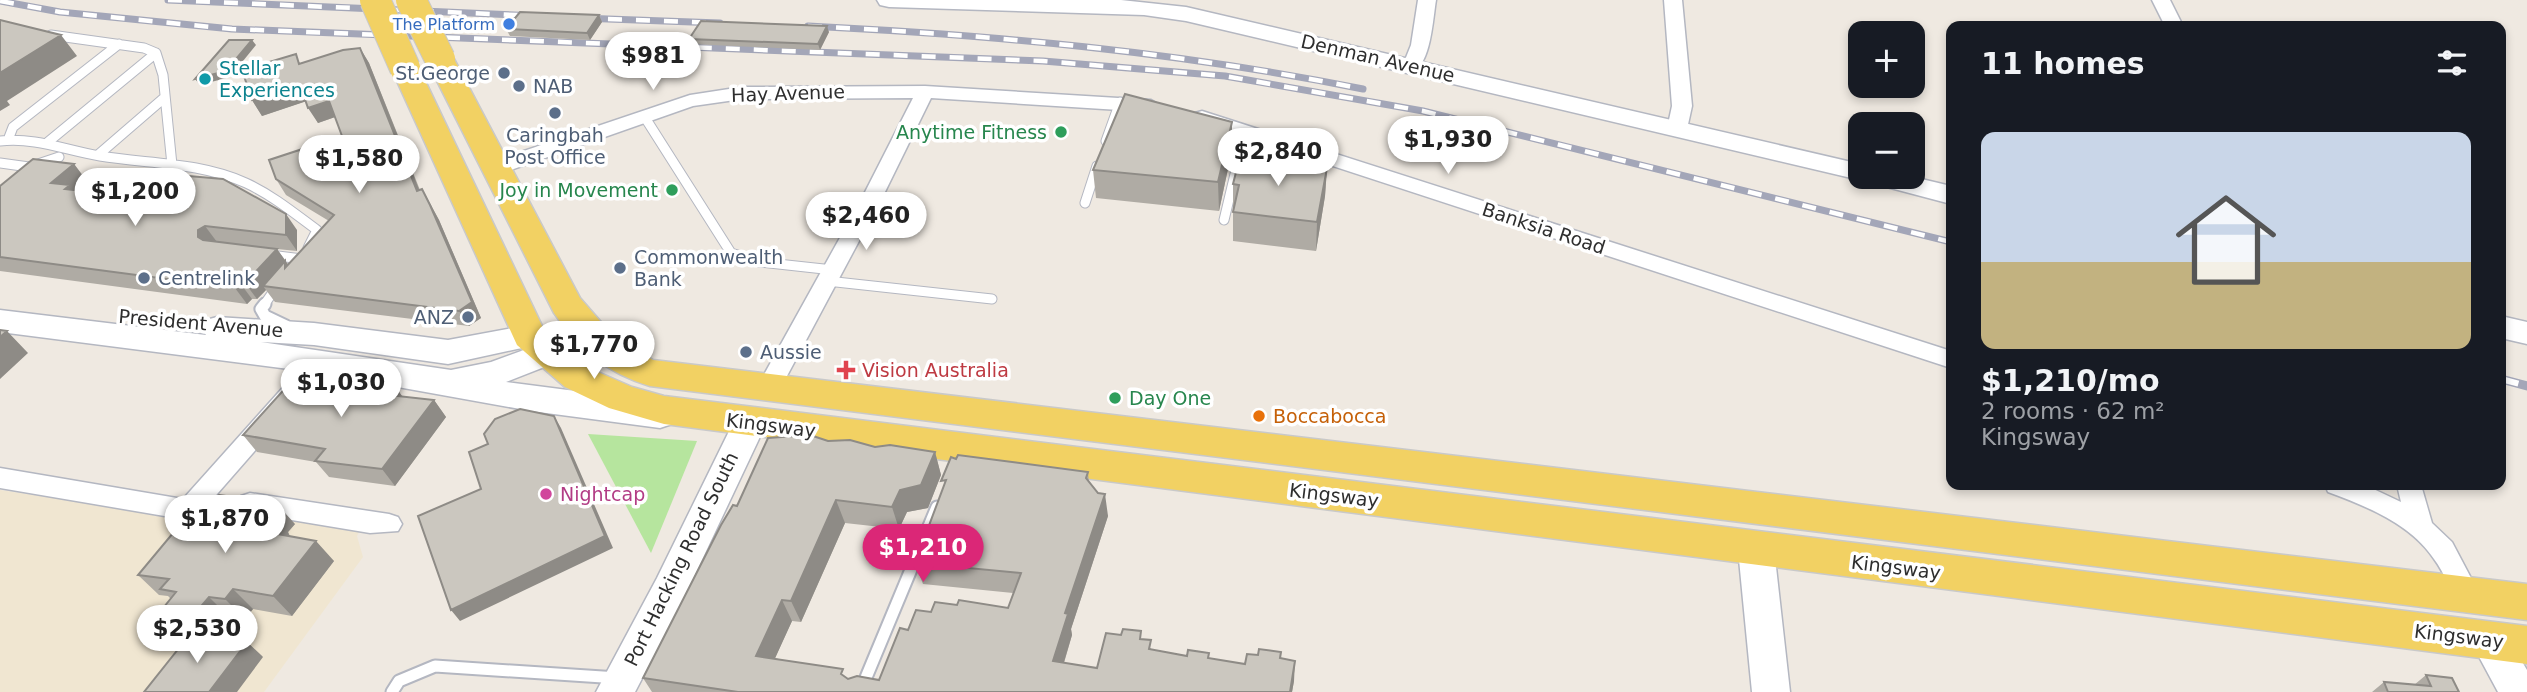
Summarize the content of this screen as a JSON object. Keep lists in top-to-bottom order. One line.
{"streets":{"main road":["President Avenue","Kingsway","Port Hacking Road South"],"street":["Denman Avenue","Hay Avenue","Banksia Road"]},"crossings":[["Hay Avenue","Banksia Road"],["Hay Avenue","Kingsway"],["President Avenue","Kingsway"],["President Avenue","Port Hacking Road South"],["Kingsway","Port Hacking Road South"]],"places":{"other":["The Platform","St.George","Stellar Experiences","NAB","Caringbah Post Office","Anytime Fitness","Joy in Movement","Commonwealth Bank","Centrelink","ANZ","Aussie","Day One","Boccabocca","Nightcap"],"health":["Vision Australia"]},"page":{"map_buttons":["+","−"],"heading":"11 homes","price":["$981","$1,930","$2,840","$1,580","$1,200","$2,460","$1,770","$1,030","$1,870","$1,210","$2,530"],"list":[{"name":"$1,210/mo","note":"2 rooms · 62 m² · Kingsway"}]}}
